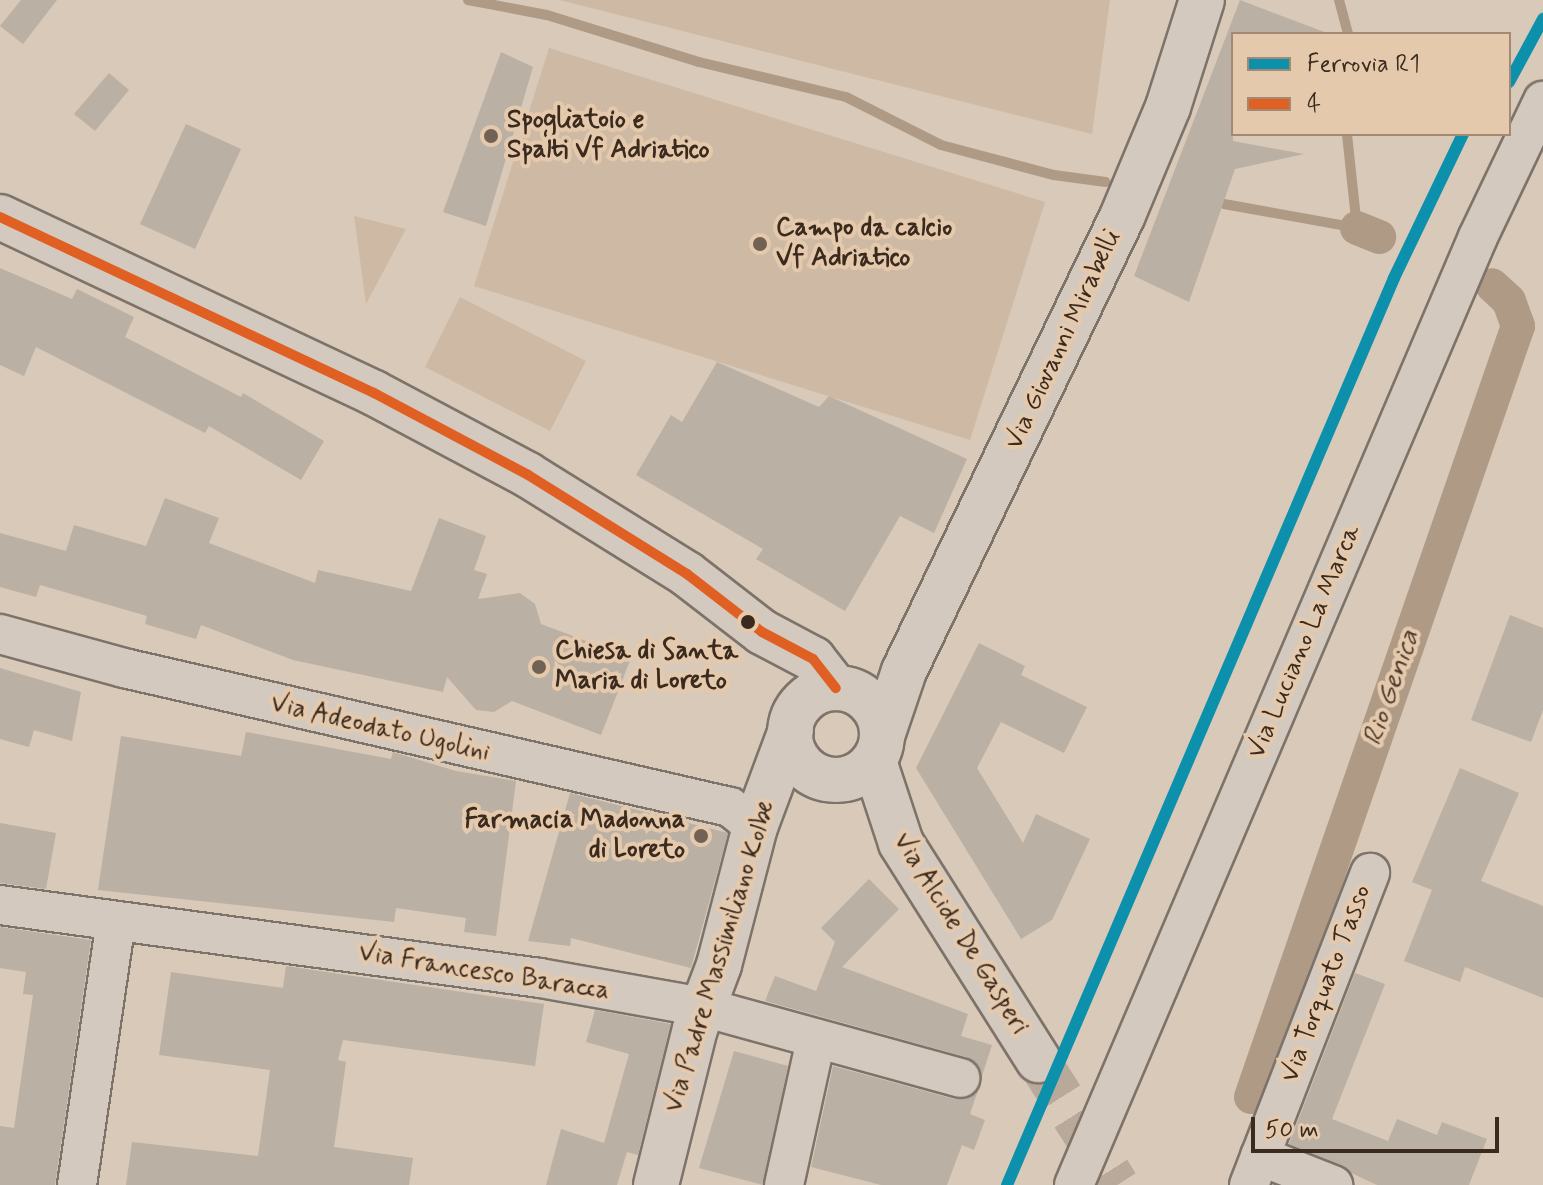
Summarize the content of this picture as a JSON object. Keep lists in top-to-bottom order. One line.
{"streets":{"street":["Via Giovanni Mirabelli","Via Luciano La Marca","Via Adeodato Ugolini","Via Alcide De Gasperi","Via Padre Massimiliano Kolbe","Via Francesco Baracca","Via Torquato Tasso"]},"crossings":[["Via Giovanni Mirabelli","Via Alcide De Gasperi"],["Via Giovanni Mirabelli","Via Padre Massimiliano Kolbe"],["Via Adeodato Ugolini","Via Padre Massimiliano Kolbe"],["Via Alcide De Gasperi","Via Padre Massimiliano Kolbe"],["Via Padre Massimiliano Kolbe","Via Francesco Baracca"]],"water":["Rio Genica"],"places":["Spogliatoio e Spalti Vf Adriatico","Campo da calcio Vf Adriatico","Chiesa di Santa Maria di Loreto","Farmacia Madonna di Loreto"],"lines":["rail line R1","transit line 4"],"legend":["Ferrovia R1","4"],"scale_bar":"50 m"}
